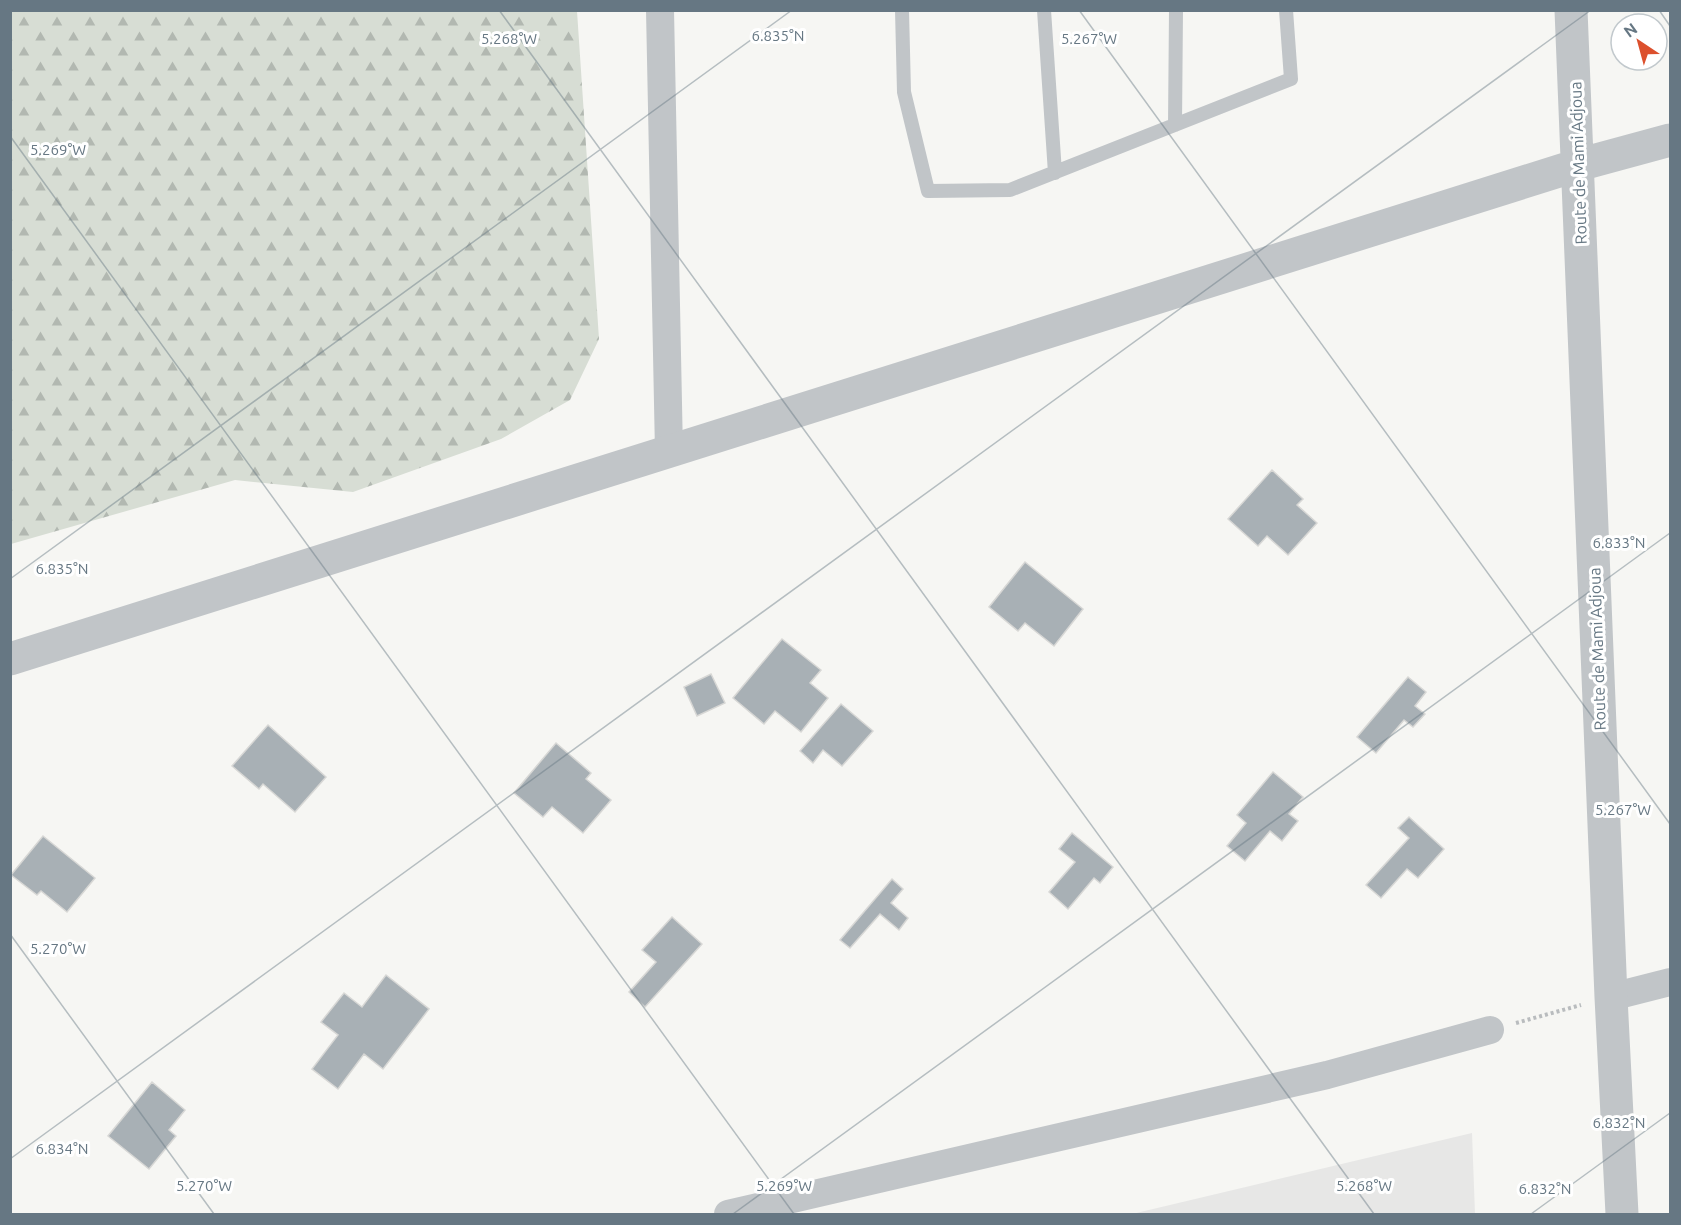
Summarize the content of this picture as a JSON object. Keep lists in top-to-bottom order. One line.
{"streets":{"street":["Route de Mami Adjoua"]},"north":"top left","coordinates":["6.835°N","5.268°W","5.267°W","5.269°W","6.833°N","5.270°W","6.832°N","6.834°N"]}
